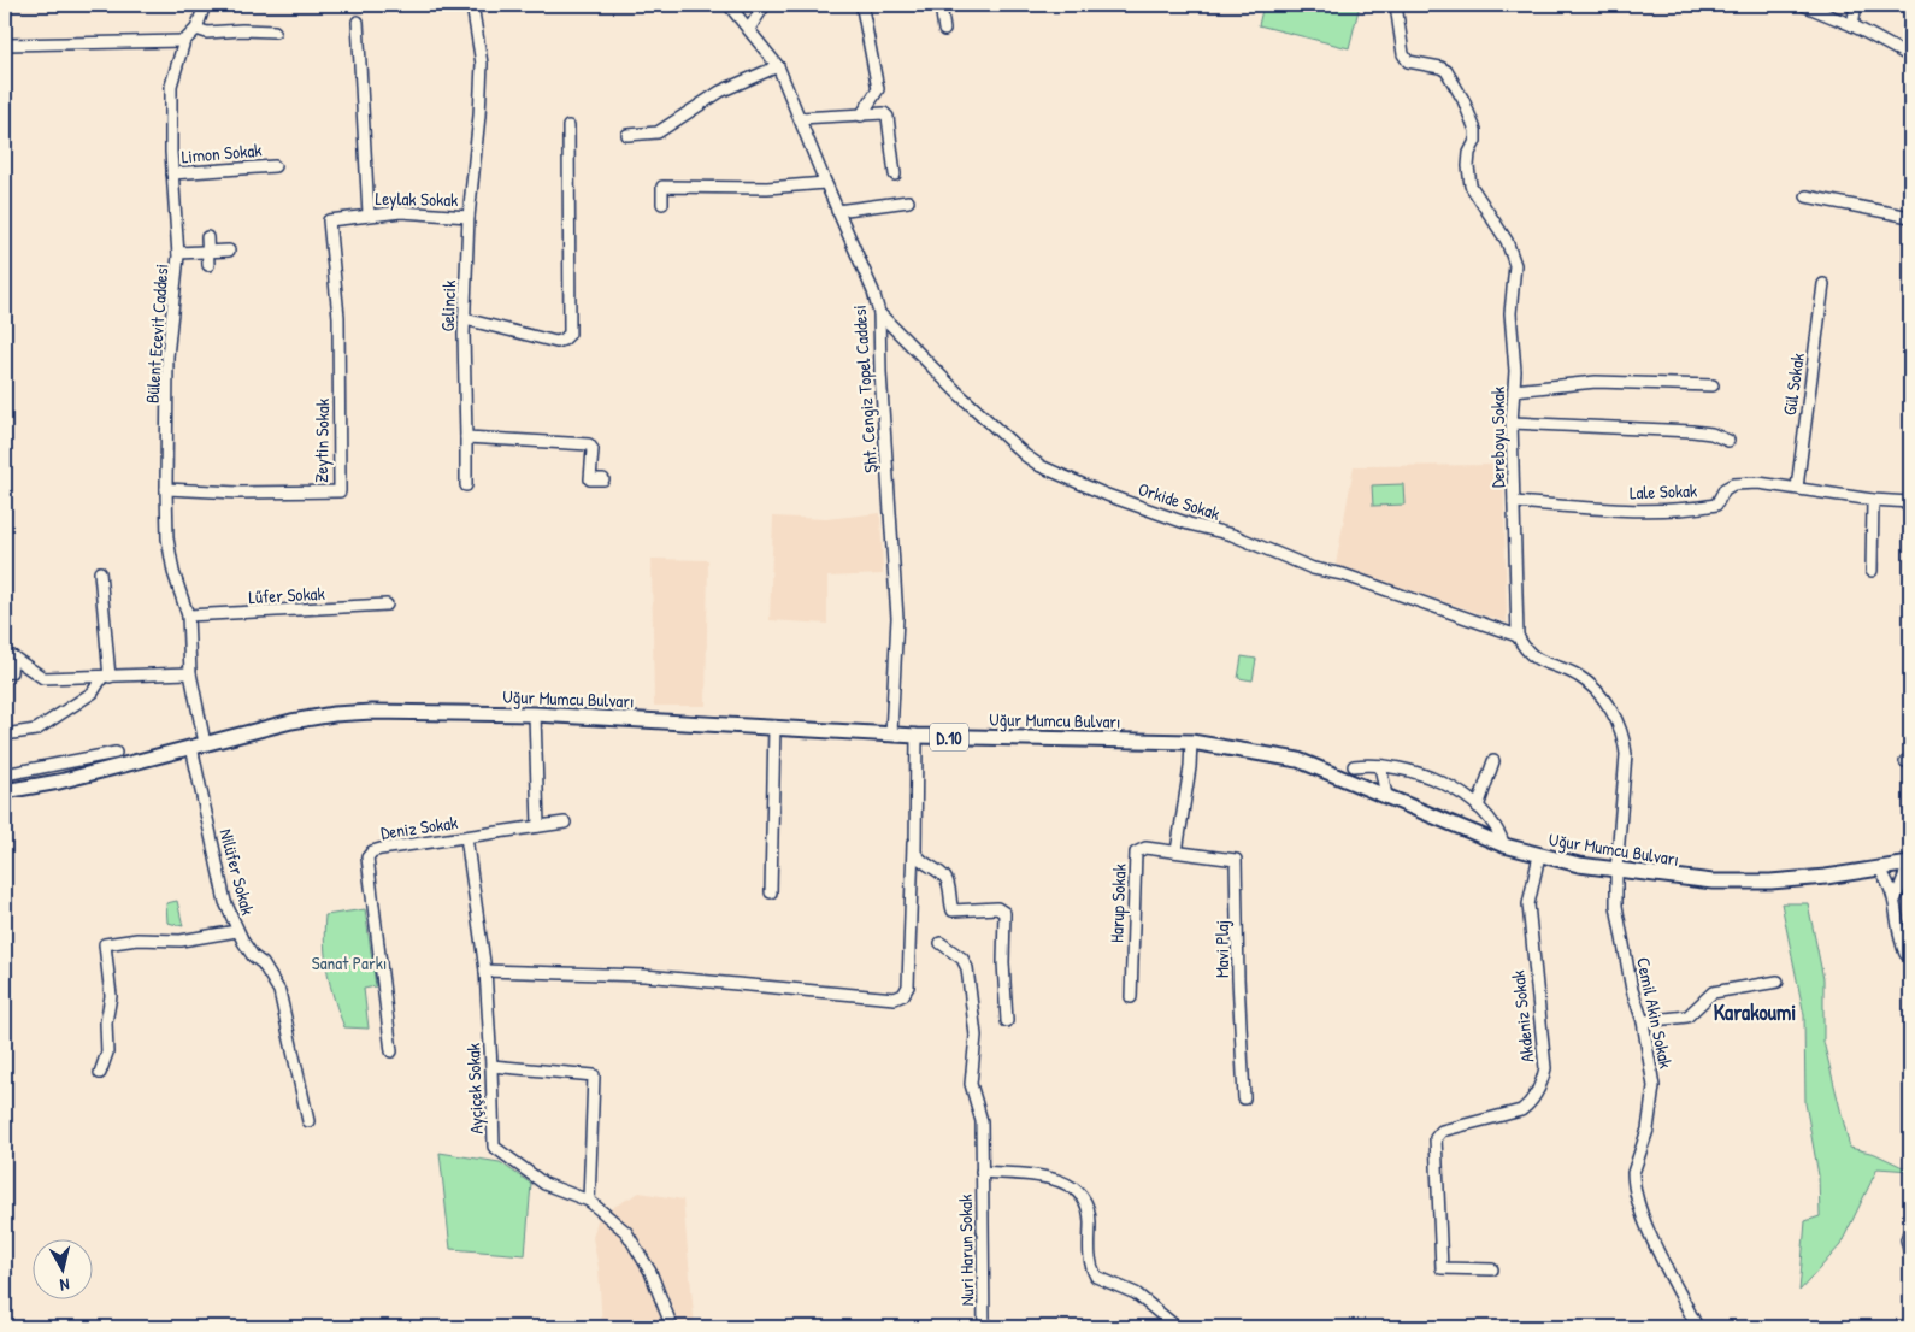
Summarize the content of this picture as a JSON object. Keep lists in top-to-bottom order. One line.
{"streets":{"main road":["Uğur Mumcu Bulvarı","D.10"],"street":["Limon Sokak","Leylak Sokak","Gelincik","Bülent Ecevit Caddesi","Gül Sokak","Şht. Cengiz Topel Caddesi","Dereboyu Sokak","Zeytin Sokak","Lale Sokak","Orkide Sokak","Lűfer Sokak","Deniz Sokak","Nilüfer Sokak","Harup Sokak","Mavi Plaj","Cemil Akin Sokak","Akdeniz Sokak","Ayçiçek Sokak","Nuri Harun Sokak"]},"crossings":[["Limon Sokak","Bülent Ecevit Caddesi"],["Leylak Sokak","Gelincik"],["Leylak Sokak","Zeytin Sokak"],["Bülent Ecevit Caddesi","Zeytin Sokak"],["Bülent Ecevit Caddesi","Lűfer Sokak"],["Bülent Ecevit Caddesi","Uğur Mumcu Bulvarı"],["Bülent Ecevit Caddesi","Nilüfer Sokak"],["Gül Sokak","Lale Sokak"],["Şht. Cengiz Topel Caddesi","Orkide Sokak"],["Şht. Cengiz Topel Caddesi","Uğur Mumcu Bulvarı"],["Dereboyu Sokak","Lale Sokak"],["Dereboyu Sokak","Orkide Sokak"],["Uğur Mumcu Bulvarı","Nilüfer Sokak"],["Uğur Mumcu Bulvarı","Cemil Akin Sokak"],["Uğur Mumcu Bulvarı","Akdeniz Sokak"],["Deniz Sokak","Ayçiçek Sokak"],["Harup Sokak","Mavi Plaj"]],"districts":["Karakoumi"],"parks":["Sanat Parkı"],"north":"bottom"}
